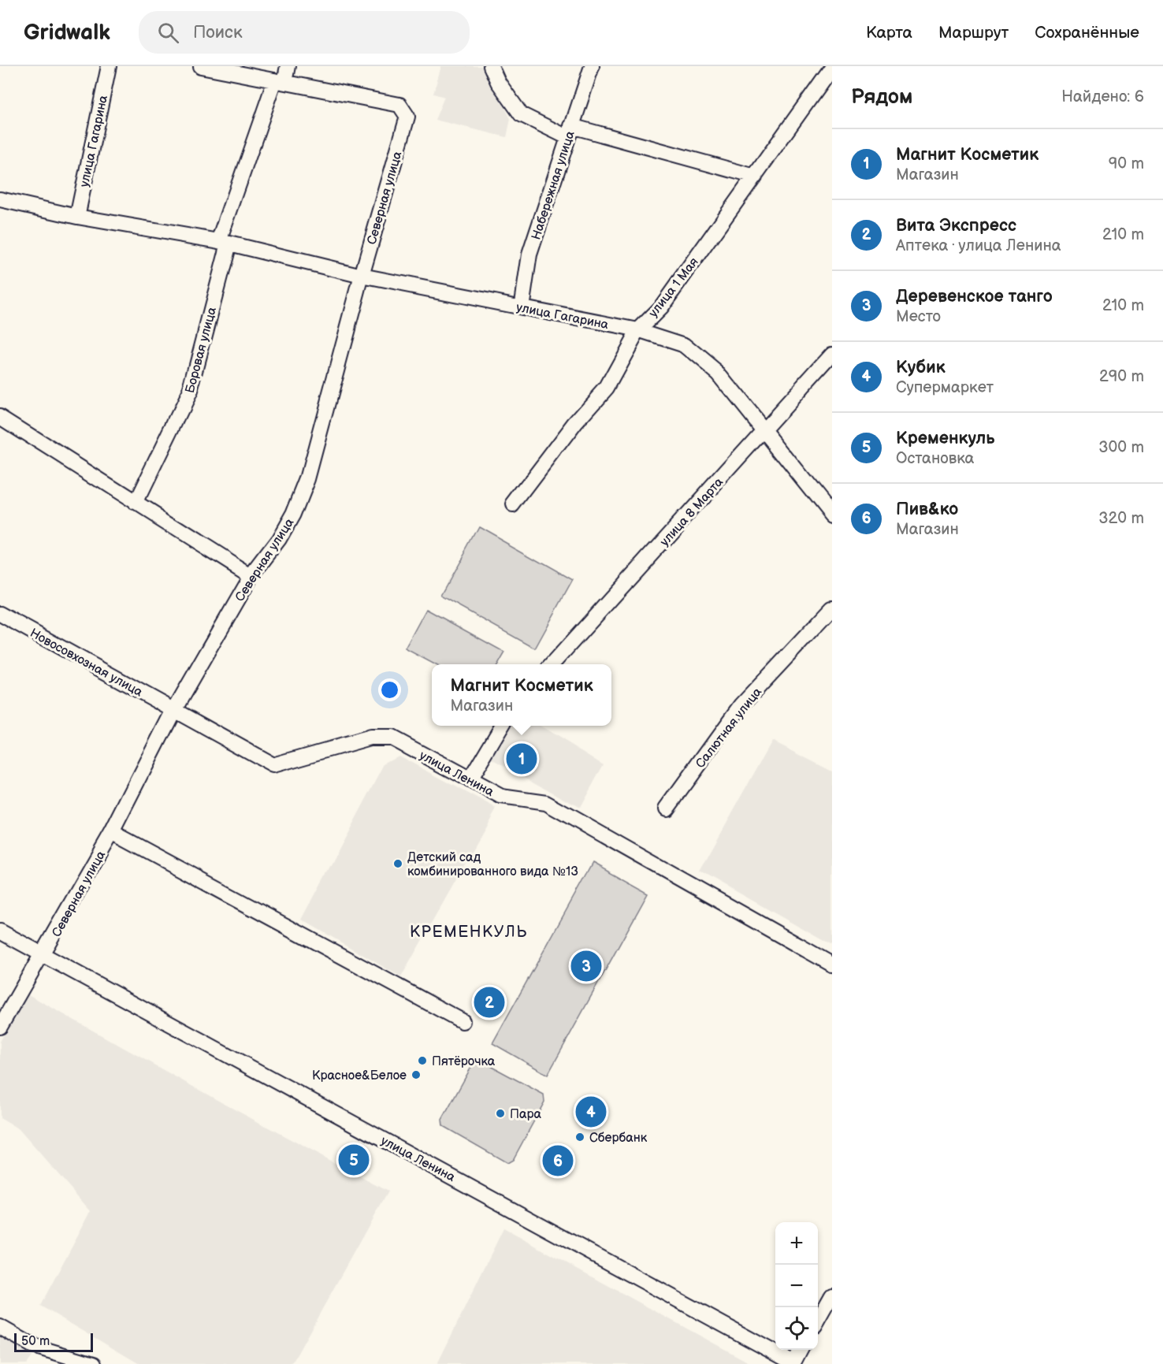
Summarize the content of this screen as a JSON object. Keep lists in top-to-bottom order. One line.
{"streets":{"street":["улица Гагарина","Набережная улица","Северная улица","улица 1 Мая","Боровая улица","улица 8 Марта","Новосовхозная улица","Салютная улица","улица Ленина"]},"crossings":[["улица Гагарина","Набережная улица"],["улица Гагарина","Северная улица"],["улица Гагарина","улица 1 Мая"],["улица Гагарина","Боровая улица"],["улица Гагарина","улица 8 Марта"],["Северная улица","Новосовхозная улица"],["Северная улица","улица Ленина"],["Новосовхозная улица","улица Ленина"]],"districts":["КРЕМЕНКУЛЬ"],"places":["Детский сад комбинированного вида №13","Пятёрочка","Красное&Белое","Пара","Сбербанк"],"scale_bar":"50 m","page":{"header":"Gridwalk","search":"Поиск","nav":["Карта","Маршрут","Сохранённые"],"heading":["Рядом","Найдено: 6"],"list":[{"mark":"1","name":"Магнит Косметик","note":"Магазин","value":"90 m"},{"mark":"2","name":"Вита Экспресс","note":"Аптека · улица Ленина","value":"210 m"},{"mark":"3","name":"Деревенское танго","note":"Место","value":"210 m"},{"mark":"4","name":"Кубик","note":"Супермаркет","value":"290 m"},{"mark":"5","name":"Кременкуль","note":"Остановка","value":"300 m"},{"mark":"6","name":"Пив&ко","note":"Магазин","value":"320 m"}],"popup":["Магнит Косметик","Магазин"],"pins":["1","3","2","4","5","6"],"map_buttons":["+","−"],"scale":"50 m"}}
